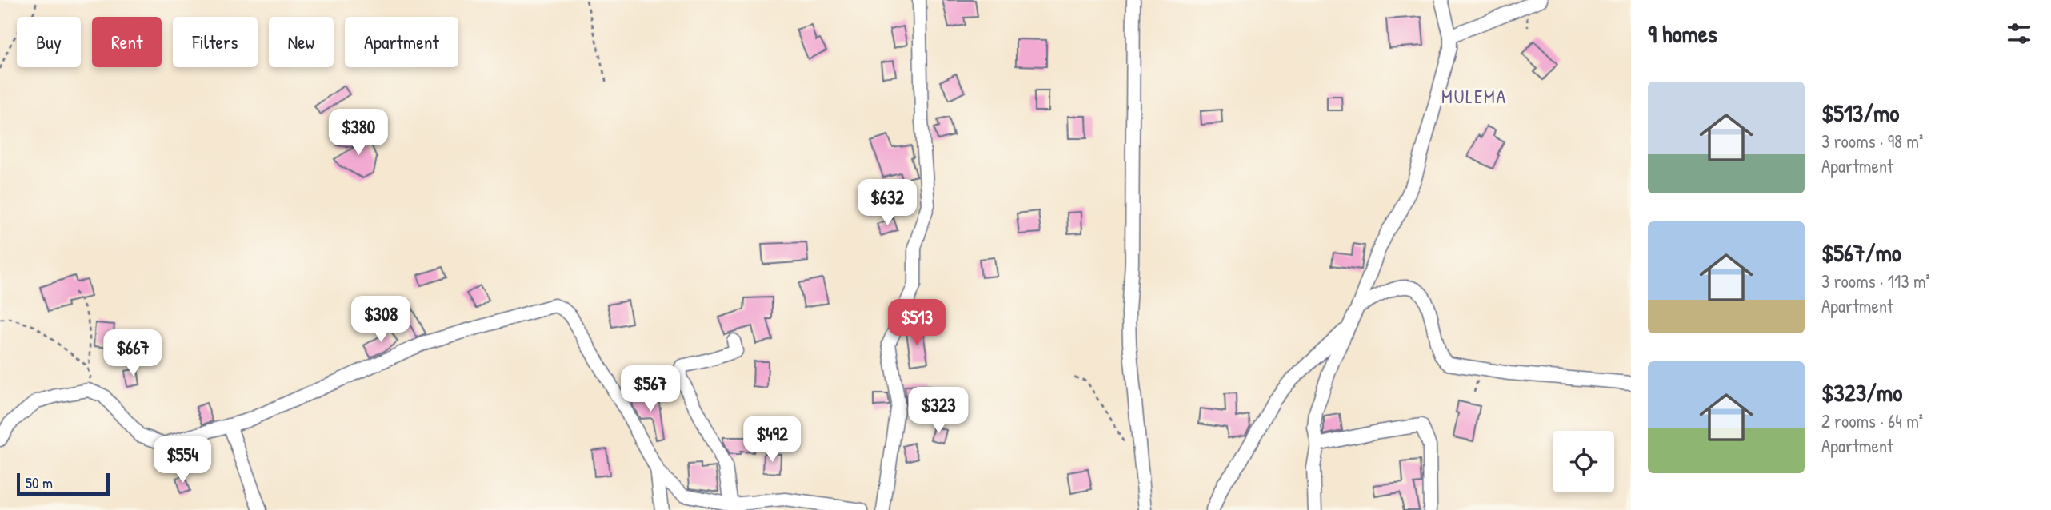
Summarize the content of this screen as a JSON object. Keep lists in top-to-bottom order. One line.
{"districts":["MULEMA"],"scale_bar":"50 m","page":{"heading":"9 homes","chip":["Buy","Rent","Filters","New","Apartment"],"list":[{"name":"$513/mo","note":"3 rooms · 98 m² · Apartment"},{"name":"$567/mo","note":"3 rooms · 113 m² · Apartment"},{"name":"$323/mo","note":"2 rooms · 64 m² · Apartment"}],"price":["$380","$632","$308","$513","$667","$567","$323","$492","$554"],"scale":"50 m"}}
